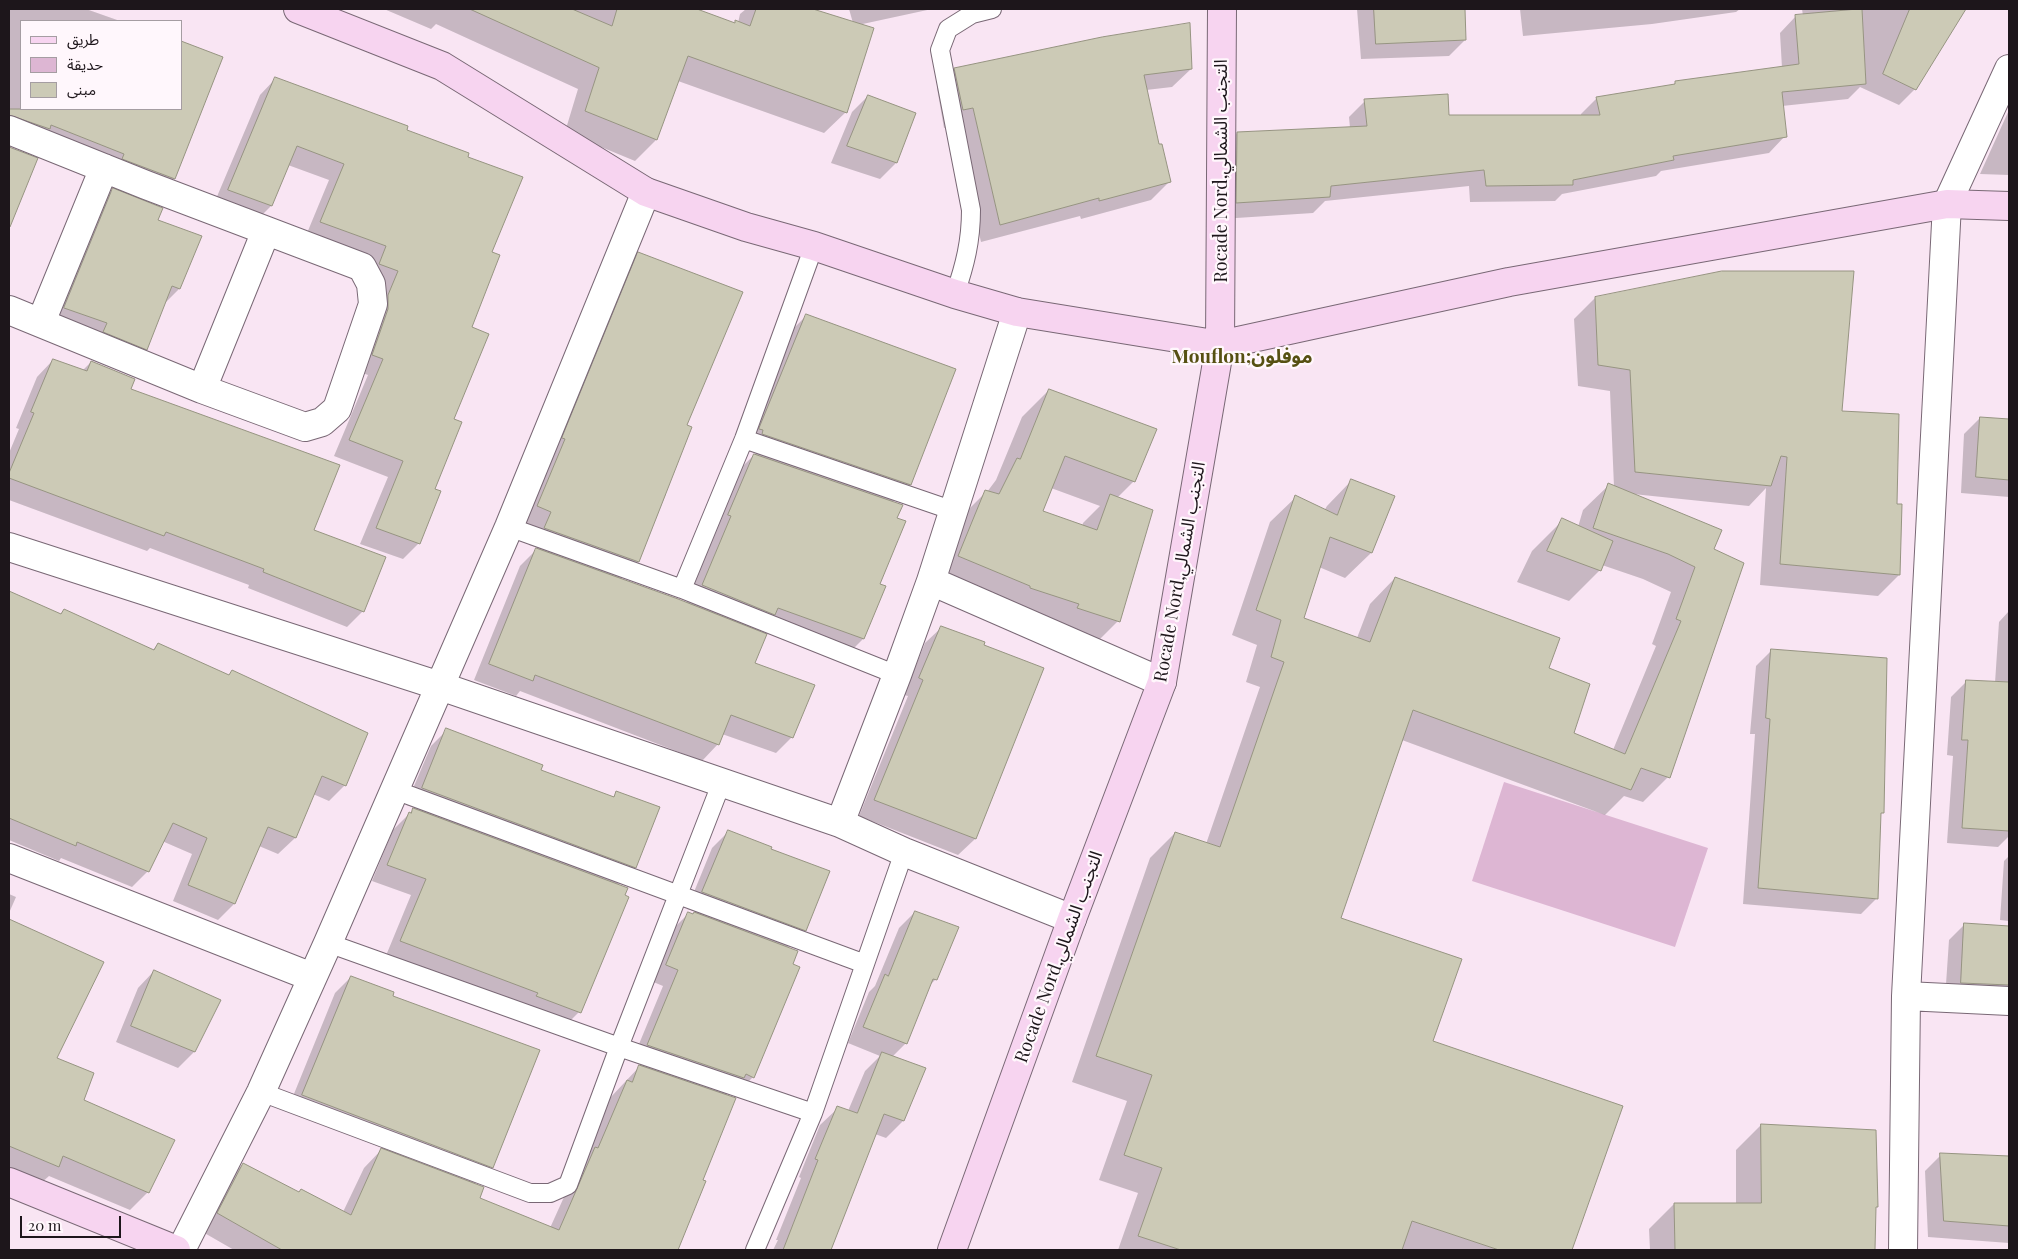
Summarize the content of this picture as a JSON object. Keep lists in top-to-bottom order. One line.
{"streets":{"street":["Rocade Nord,التجنب الشمالي"]},"districts":["Mouflon;موفلون"],"legend":["طريق","حديقة","مبنى"],"scale_bar":"20 m"}
